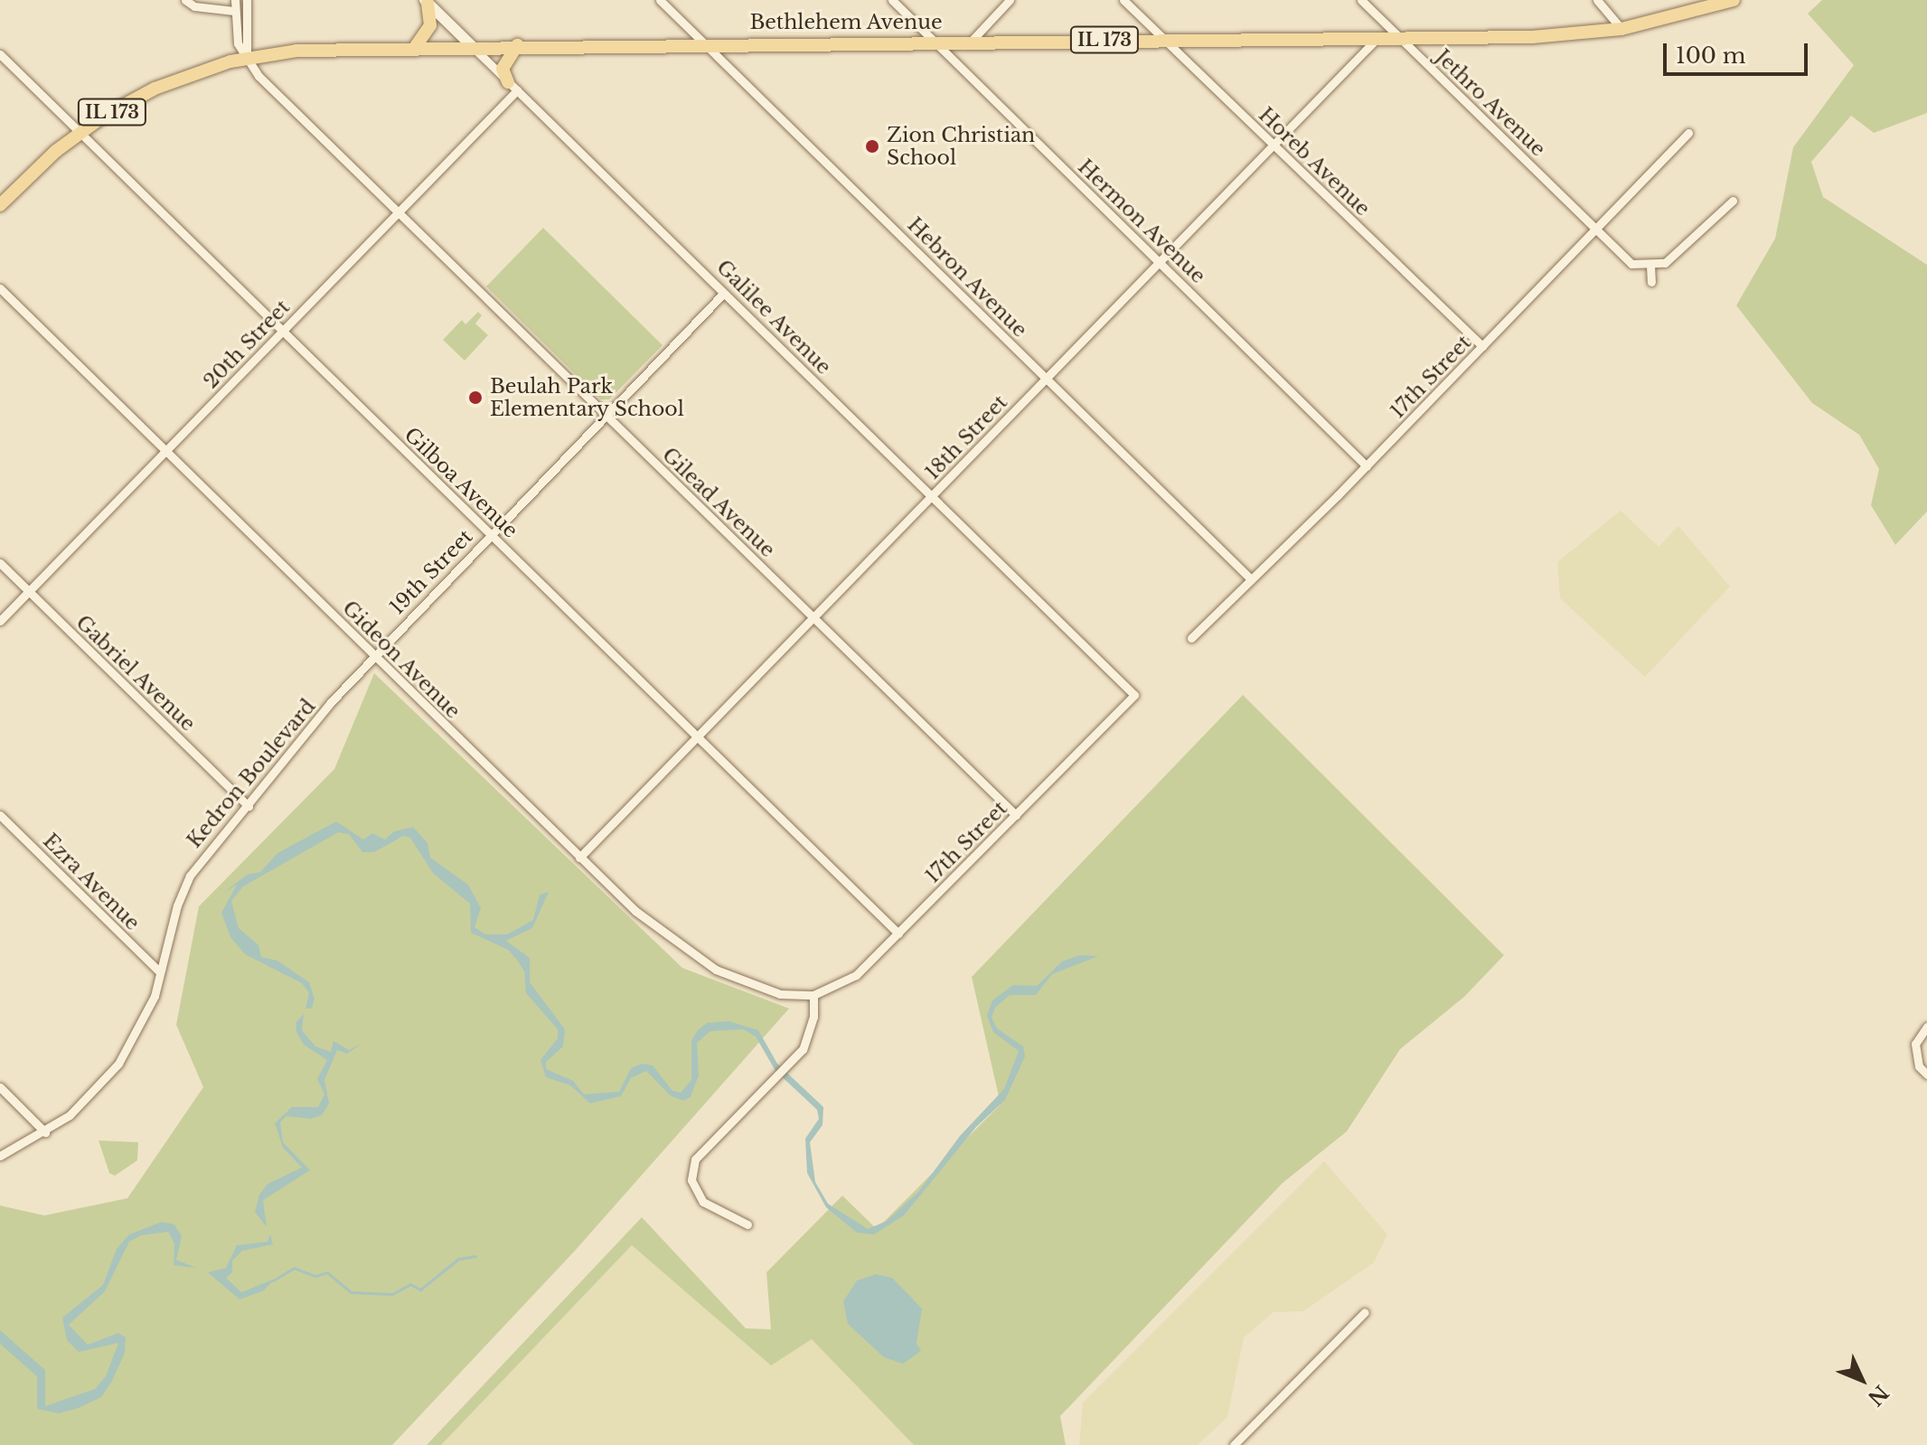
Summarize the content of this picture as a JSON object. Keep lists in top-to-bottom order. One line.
{"streets":{"main road":["Bethlehem Avenue","IL 173"],"street":["Jethro Avenue","Horeb Avenue","Hermon Avenue","Hebron Avenue","Galilee Avenue","20th Street","17th Street","18th Street","Gilboa Avenue","Gilead Avenue","19th Street","Gideon Avenue","Gabriel Avenue","Kedron Boulevard","Ezra Avenue"]},"crossings":[["Bethlehem Avenue","Jethro Avenue"],["Bethlehem Avenue","Horeb Avenue"],["Bethlehem Avenue","Hermon Avenue"],["Bethlehem Avenue","Hebron Avenue"],["Bethlehem Avenue","Galilee Avenue"],["Bethlehem Avenue","18th Street"],["Bethlehem Avenue","Gilboa Avenue"],["Bethlehem Avenue","Gilead Avenue"],["Jethro Avenue","17th Street"],["Horeb Avenue","17th Street"],["Horeb Avenue","18th Street"],["Hermon Avenue","17th Street"],["Hermon Avenue","18th Street"],["Hebron Avenue","17th Street"],["Hebron Avenue","18th Street"],["Galilee Avenue","20th Street"],["Galilee Avenue","17th Street"],["Galilee Avenue","18th Street"],["Galilee Avenue","19th Street"],["20th Street","Gilboa Avenue"],["20th Street","Gilead Avenue"],["20th Street","Gideon Avenue"],["20th Street","Gabriel Avenue"],["17th Street","Gilboa Avenue"],["17th Street","Gilead Avenue"],["17th Street","Gideon Avenue"],["18th Street","Gilboa Avenue"],["18th Street","Gilead Avenue"],["18th Street","Gideon Avenue"],["Gilboa Avenue","19th Street"],["Gilead Avenue","19th Street"],["19th Street","Gideon Avenue"],["19th Street","Kedron Boulevard"],["Gideon Avenue","Kedron Boulevard"],["Gabriel Avenue","Kedron Boulevard"],["Kedron Boulevard","Ezra Avenue"]],"places":["Zion Christian School","Beulah Park Elementary School"],"scale_bar":"100 m","north":"bottom right"}
